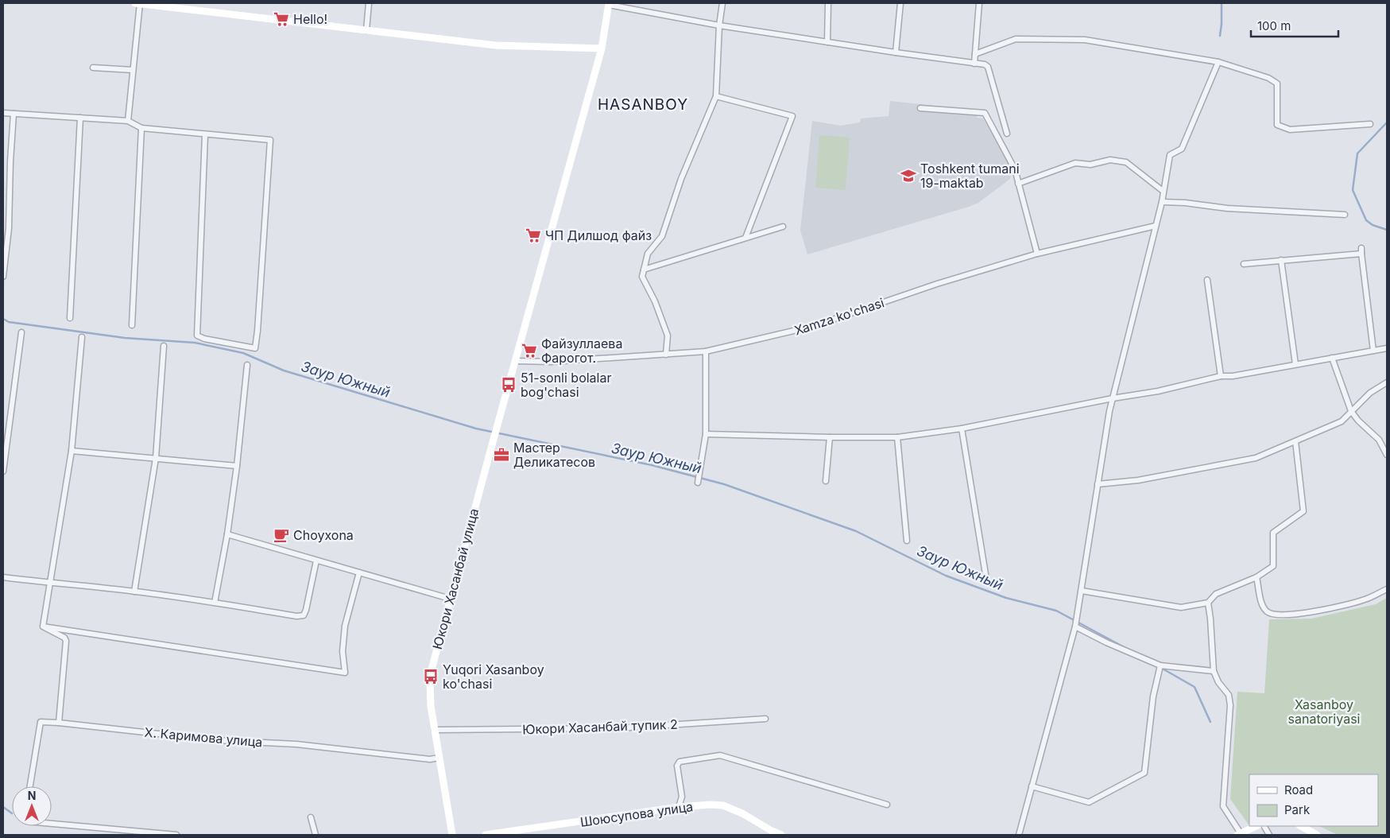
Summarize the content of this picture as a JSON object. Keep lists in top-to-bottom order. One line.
{"streets":{"street":["Xamza ko'chasi","Юкори Хасанбай улица","Юкори Хасанбай тупик 2","Х. Каримова улица","Шоюсупова улица"]},"crossings":[["Xamza ko'chasi","Юкори Хасанбай улица"],["Юкори Хасанбай улица","Юкори Хасанбай тупик 2"],["Юкори Хасанбай улица","Х. Каримова улица"]],"districts":["HASANBOY"],"water":["Заур Южный"],"parks":["Xasanboy sanatoriyasi"],"places":{"supermarket":["Hello!","ЧП Дилшод файз","Файзуллаева Фарогот."],"school or university":["Toshkent tumani 19-maktab"],"bus stop":["51-sonli bolalar bog'chasi","Yuqori Xasanboy ko'chasi"],"office":["Мастер Деликатесов"],"cafe":["Choyxona"]},"legend":["Road","Park"],"scale_bar":"100 m","north":"top"}
